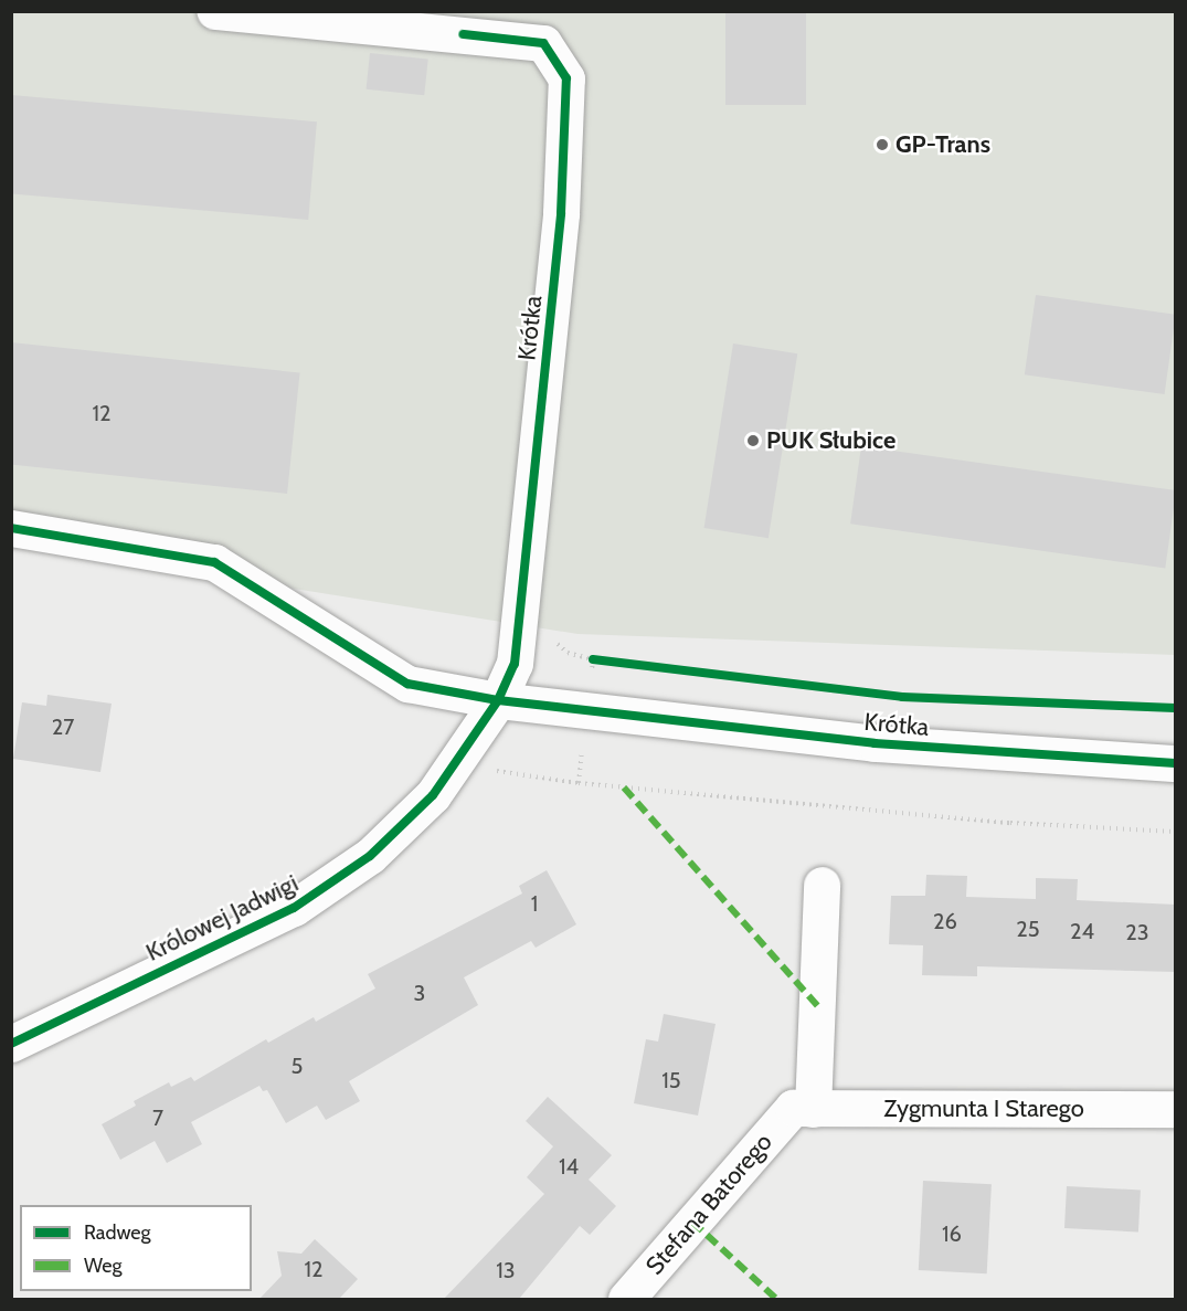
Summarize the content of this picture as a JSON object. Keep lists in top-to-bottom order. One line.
{"streets":{"street":["Krótka","Królowej Jadwigi","Zygmunta I Starego","Stefana Batorego"]},"crossings":[["Krótka","Królowej Jadwigi"],["Zygmunta I Starego","Stefana Batorego"]],"places":["GP-Trans","PUK Słubice"],"house_numbers":["12","27","1","26","25","24","23","3","5","15","7","14","16","12","13"],"legend":["Radweg","Weg"]}
